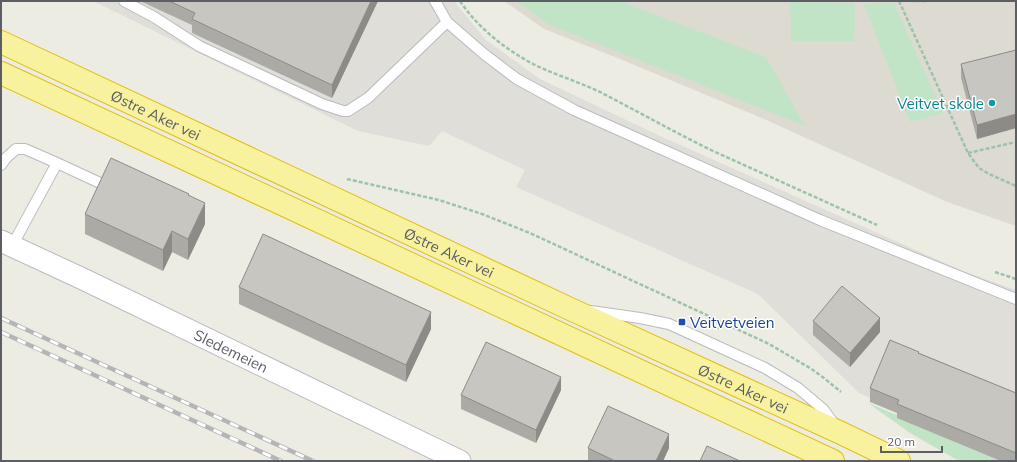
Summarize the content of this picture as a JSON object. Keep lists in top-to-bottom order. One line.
{"streets":{"highway":["Østre Aker vei"],"street":["Sledemeien"]},"places":{"other":["Veitvet skole"],"transit":["Veitvetveien"]},"scale_bar":"20 m"}
